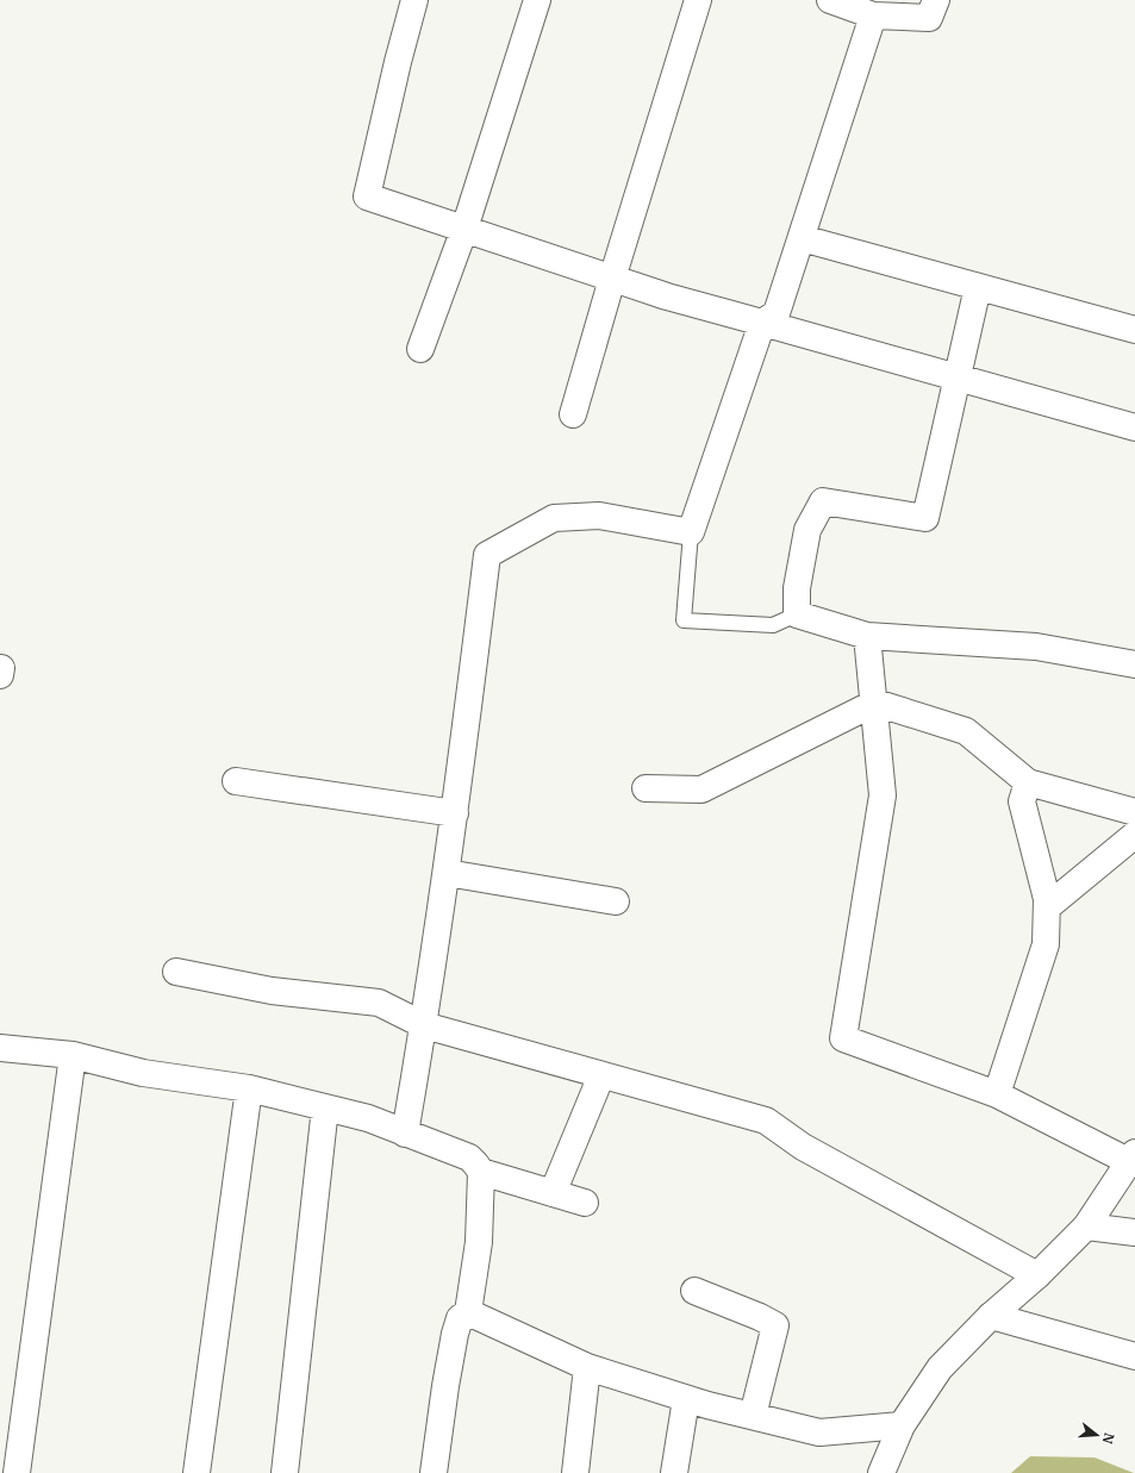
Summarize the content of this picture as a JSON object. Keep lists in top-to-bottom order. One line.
{"north":"right"}
